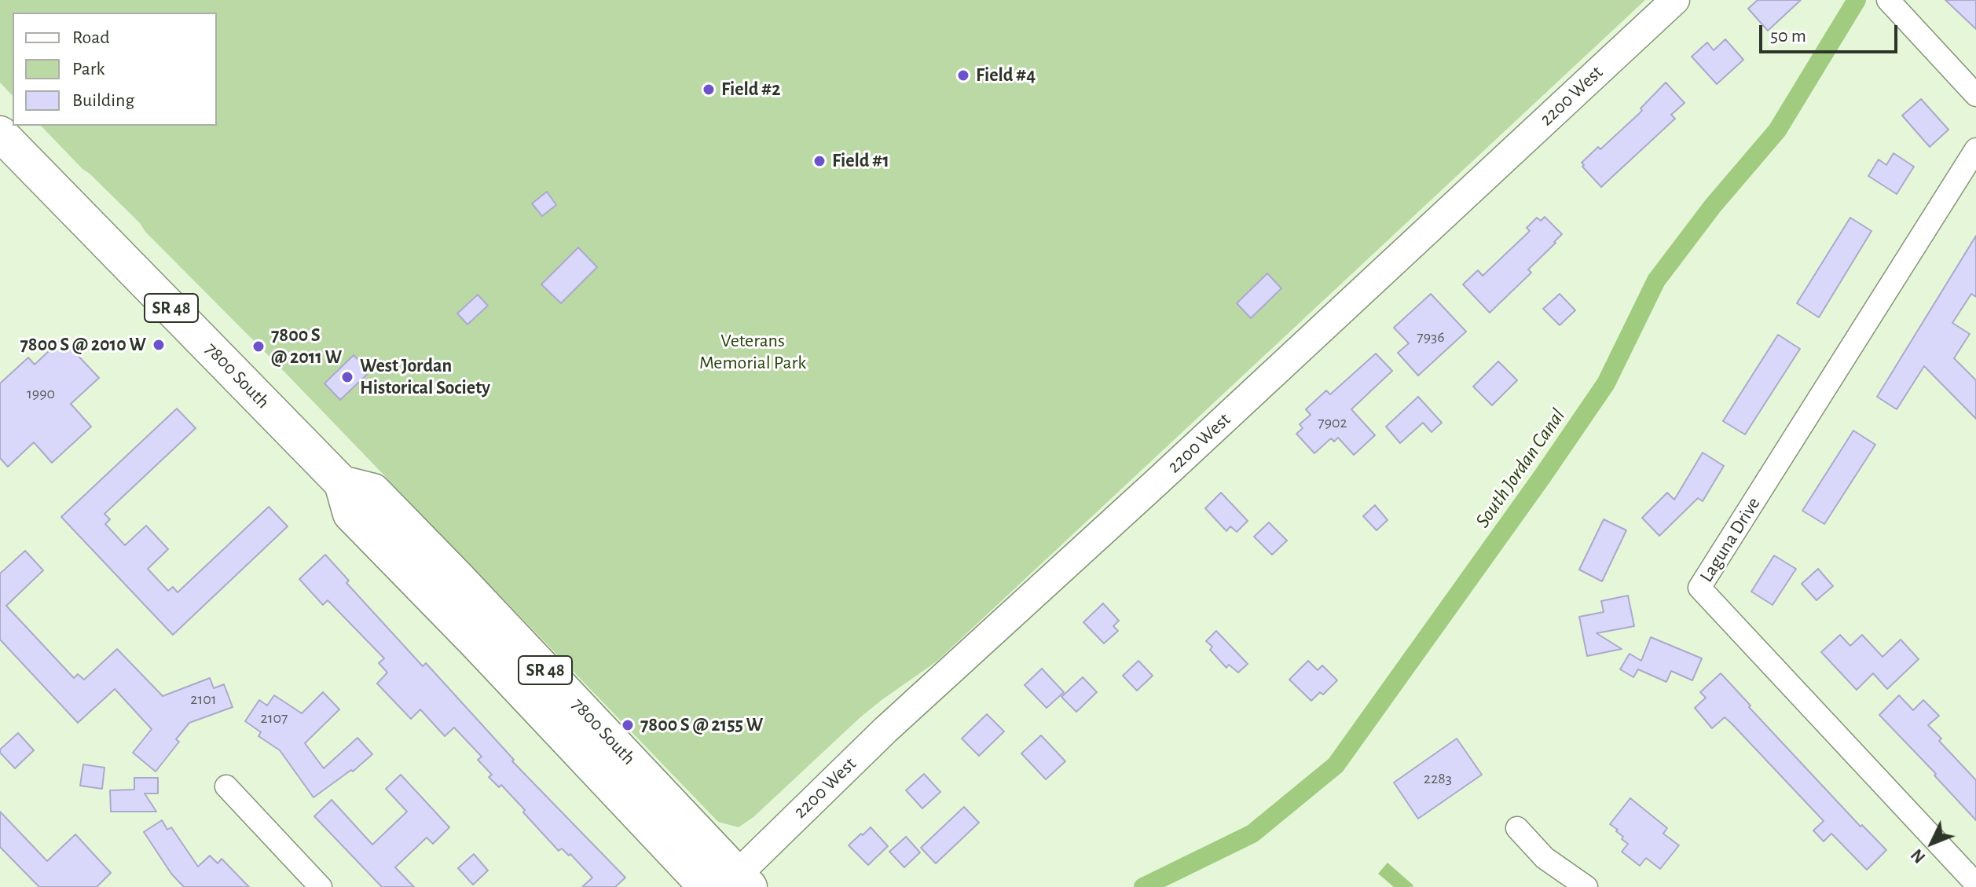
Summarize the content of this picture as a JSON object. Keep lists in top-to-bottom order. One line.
{"streets":{"main road":["SR 48","7800 South"],"street":["2200 West","Laguna Drive"]},"crossings":[["2200 West","7800 South"]],"water":["South Jordan Canal"],"parks":["Veterans Memorial Park"],"places":["Field #4","Field #2","Field #1","7800 S @ 2010 W","7800 S @ 2011 W","West Jordan Historical Society","7800 S @ 2155 W"],"house_numbers":["7936","1990","7902","2101","2107","2283"],"legend":["Road","Park","Building"],"scale_bar":"50 m","north":"bottom left"}
